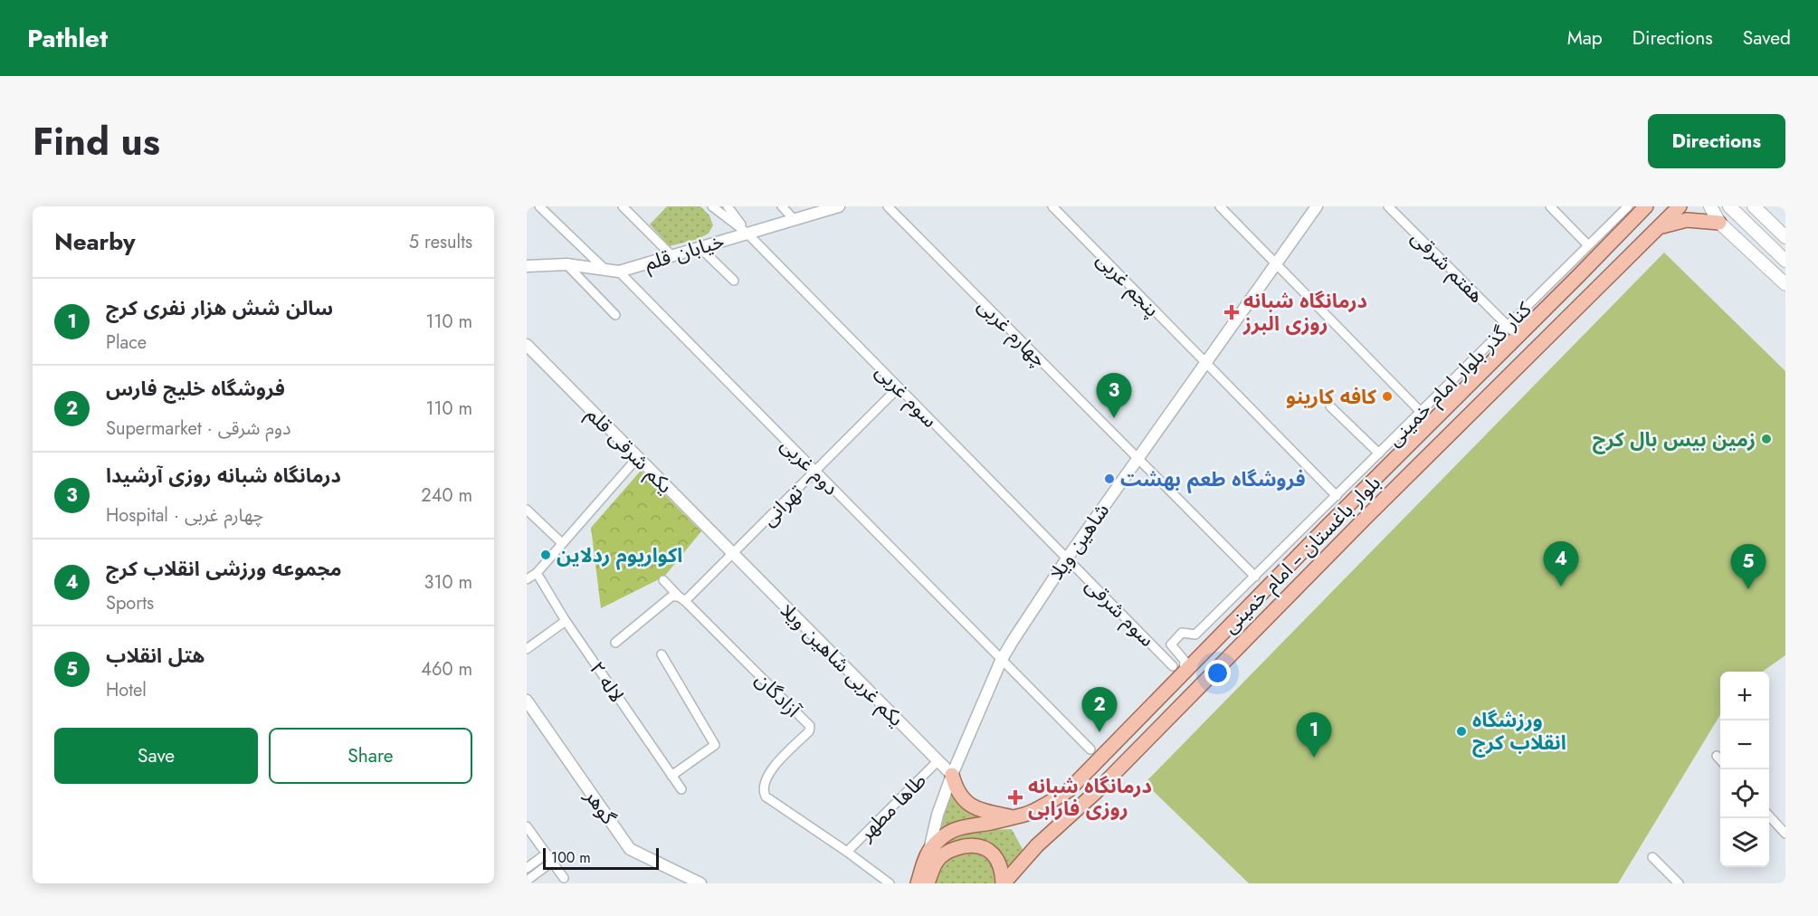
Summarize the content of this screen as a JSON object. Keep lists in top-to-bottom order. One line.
{"streets":{"main road":["بلوار باغستان -- امام خمینی"],"street":["خیابان قلم","هفتم شرقی","پنجم غربی","چهارم غربی","کنار گذر بلوار امام خمینی","سوم غربی","یکم شرقی قلم","دوم غربی","تهرانی","شاهین ویلا","سوم شرقی","یکم غربی شاهین ویلا","لاله ۲","آزادگان","گوهر","طاها مطهر"]},"crossings":[["خیابان قلم","سوم غربی"],["خیابان قلم","دوم غربی"],["هفتم شرقی","کنار گذر بلوار امام خمینی"],["هفتم شرقی","بلوار باغستان -- امام خمینی"],["پنجم غربی","کنار گذر بلوار امام خمینی"],["پنجم غربی","شاهین ویلا"],["چهارم غربی","کنار گذر بلوار امام خمینی"],["چهارم غربی","شاهین ویلا"],["کنار گذر بلوار امام خمینی","بلوار باغستان -- امام خمینی"],["کنار گذر بلوار امام خمینی","سوم شرقی"],["سوم غربی","تهرانی"],["سوم غربی","شاهین ویلا"],["سوم غربی","سوم شرقی"],["یکم شرقی قلم","تهرانی"],["یکم شرقی قلم","یکم غربی شاهین ویلا"],["دوم غربی","تهرانی"],["دوم غربی","شاهین ویلا"],["تهرانی","یکم غربی شاهین ویلا"],["تهرانی","آزادگان"],["شاهین ویلا","بلوار باغستان -- امام خمینی"],["شاهین ویلا","سوم شرقی"],["شاهین ویلا","یکم غربی شاهین ویلا"],["بلوار باغستان -- امام خمینی","سوم شرقی"],["یکم غربی شاهین ویلا","طاها مطهر"],["آزادگان","طاها مطهر"]],"places":{"health":["درمانگاه شبانه روزی البرز","درمانگاه شبانه روزی فارابی"],"other":["کافه کارینو","زمین بیس بال کرج","فروشگاه طعم بهشت","اکواریوم ردلاین","ورزشگاه انقلاب کرج"]},"scale_bar":"100 m","page":{"header":"Pathlet","nav":["Map","Directions","Saved"],"title":"Find us","buttons":["Directions",["Save","Share"]],"heading":["Nearby","5 results"],"list":[{"mark":"1","name":"سالن شش هزار نفری کرج","note":"Place","value":"110 m"},{"mark":"2","name":"فروشگاه خلیج فارس","note":"Supermarket · دوم شرقی","value":"110 m"},{"mark":"3","name":"درمانگاه شبانه روزی آرشیدا","note":"Hospital · چهارم غربی","value":"240 m"},{"mark":"4","name":"مجموعه ورزشی انقلاب کرج","note":"Sports","value":"310 m"},{"mark":"5","name":"هتل انقلاب","note":"Hotel","value":"460 m"}],"pins":["3","4","5","2","1"],"map_buttons":["+","−"],"scale":"100 m"}}
